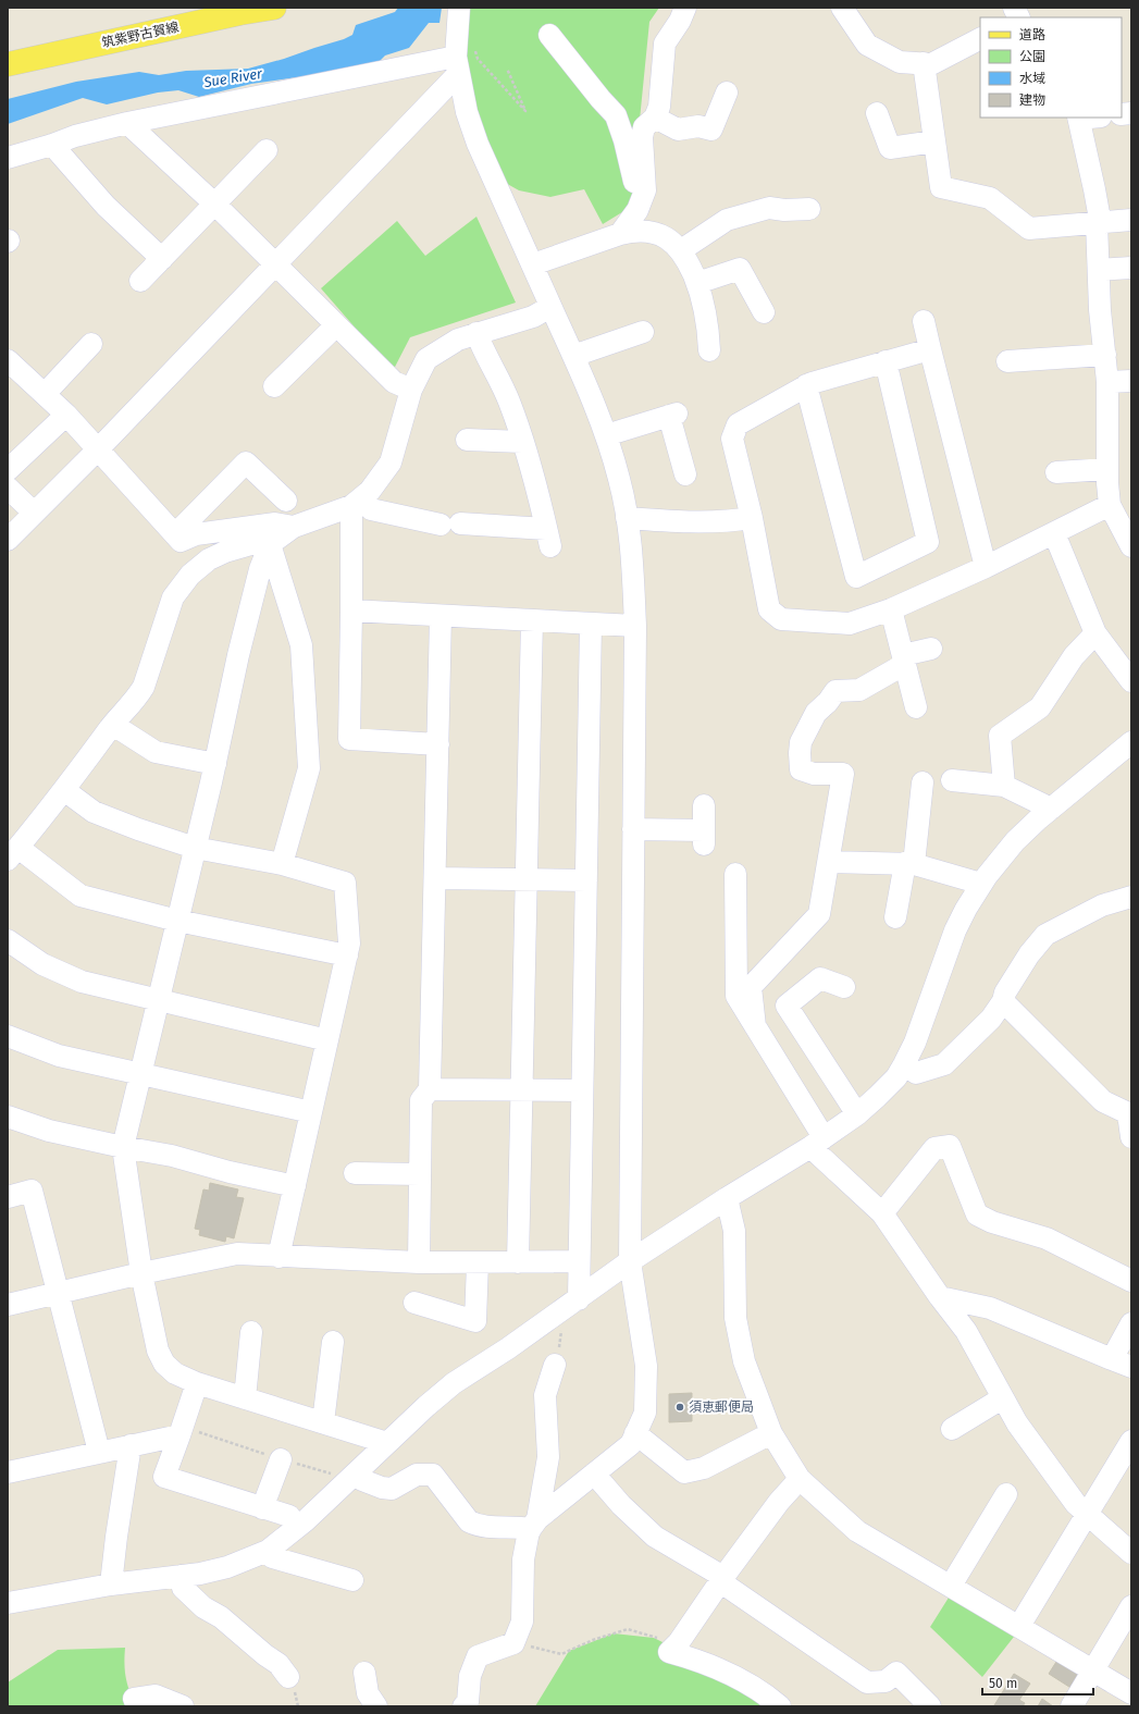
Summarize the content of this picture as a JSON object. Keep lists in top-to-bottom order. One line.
{"streets":{"main road":["筑紫野古賀線"]},"water":["Sue River"],"places":["須恵郵便局"],"legend":["道路","公園","水域","建物"],"scale_bar":"50 m"}
